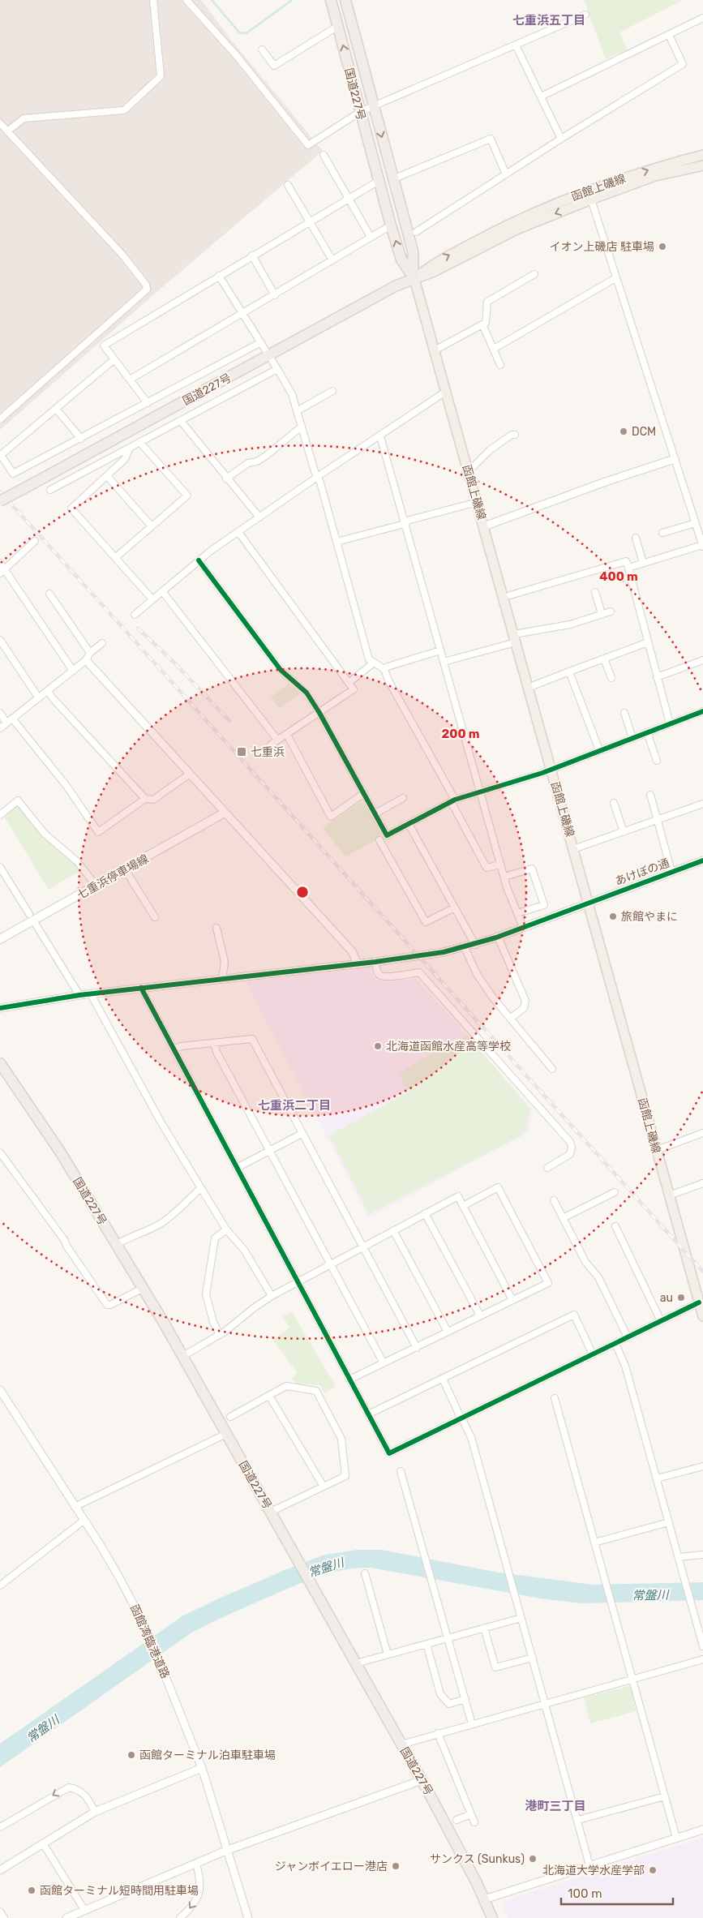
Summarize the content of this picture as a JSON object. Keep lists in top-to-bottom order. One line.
{"streets":{"highway":["国道227号"],"main road":["函館上磯線","七重浜停車場線"],"street":["あけぼの通","函館湾臨港道路"]},"crossings":[["国道227号","函館上磯線"],["函館上磯線","あけぼの通"]],"districts":["七重浜五丁目","七重浜二丁目","港町三丁目"],"water":["常盤川"],"places":{"other":["イオン上磯店 駐車場","DCM","旅館やまに","北海道函館水産高等学校","au","函館ターミナル泊車駐車場","サンクス (Sunkus)","ジャンボイエロー港店","北海道大学水産学部","函館ターミナル短時間用駐車場"],"transit":["七重浜"]},"scale_bar":"100 m","rings":["400 m","200 m"]}
